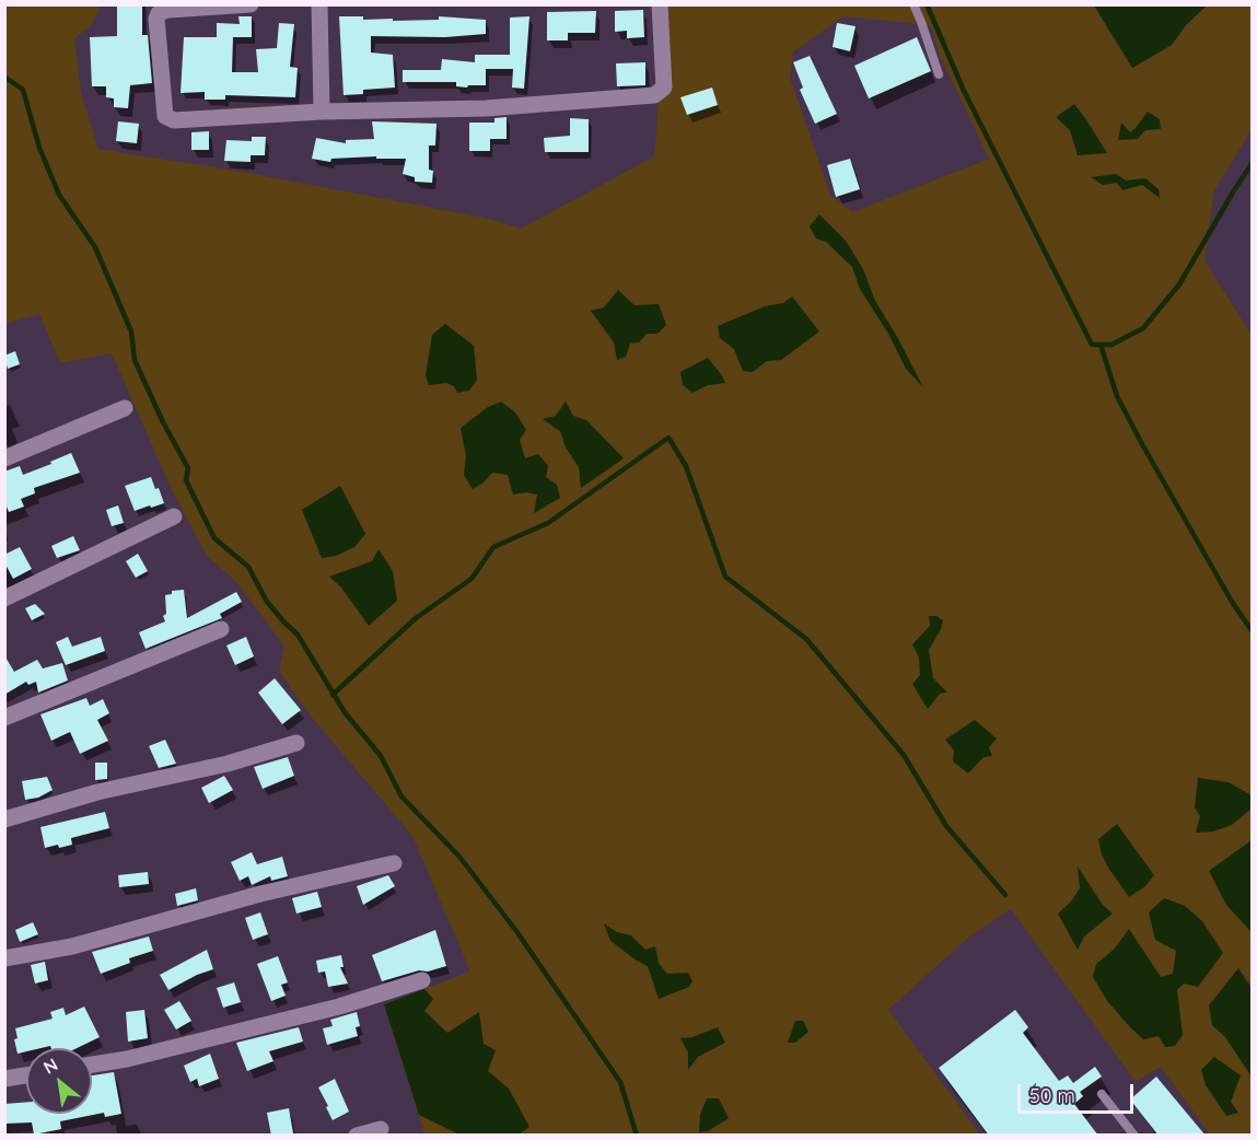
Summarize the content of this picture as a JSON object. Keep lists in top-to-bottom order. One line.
{"scale_bar":"50 m","north":"top left"}
